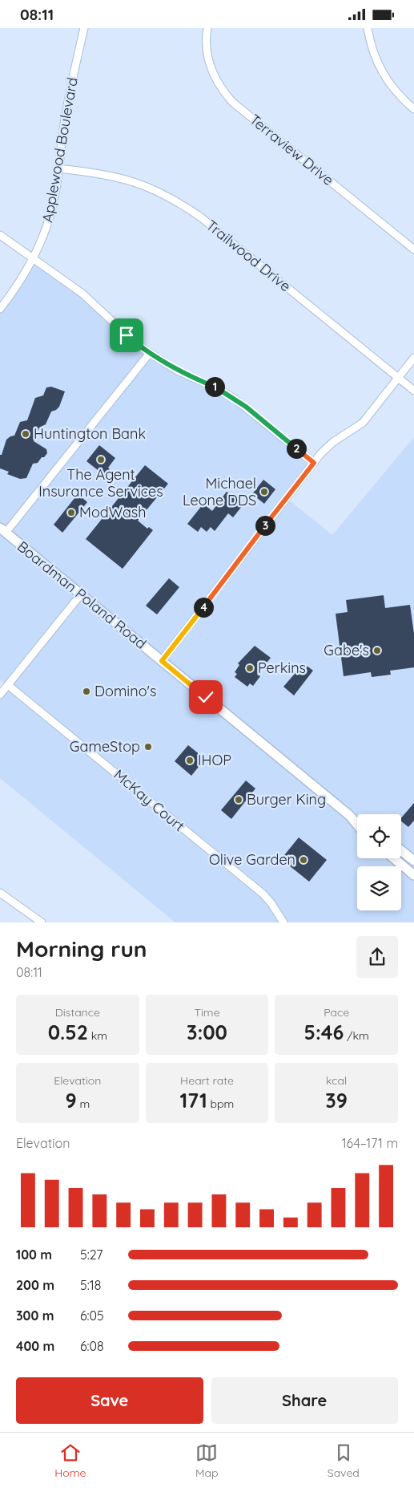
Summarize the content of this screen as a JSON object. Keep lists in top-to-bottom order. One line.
{"streets":{"main road":["Boardman Poland Road"],"street":["Applewood Boulevard","Terraview Drive","Trailwood Drive","McKay Court"]},"crossings":[["Applewood Boulevard","Trailwood Drive"]],"places":["Huntington Bank","The Agent Insurance Services","Michael Leone DDS","ModWash","Gabe's","Perkins","Domino's","GameStop","IHOP","Burger King","Olive Garden"],"page":{"status":"08:11","pins":["1","2","3","4"],"heading":["Morning run","08:11"],"stats":[["Distance","0.52 km"],["Time","3:00"],["Pace","5:46 /km"],["Elevation","9 m"],["Heart rate","171 bpm"],["kcal","39"]],"chart":["Elevation","164–171 m"],"list":[{"name":"100 m","note":"5:27"},{"name":"200 m","note":"5:18"},{"name":"300 m","note":"6:05"},{"name":"400 m","note":"6:08"}],"buttons":["Save","Share"],"tabs":["Home","Map","Saved"]}}
